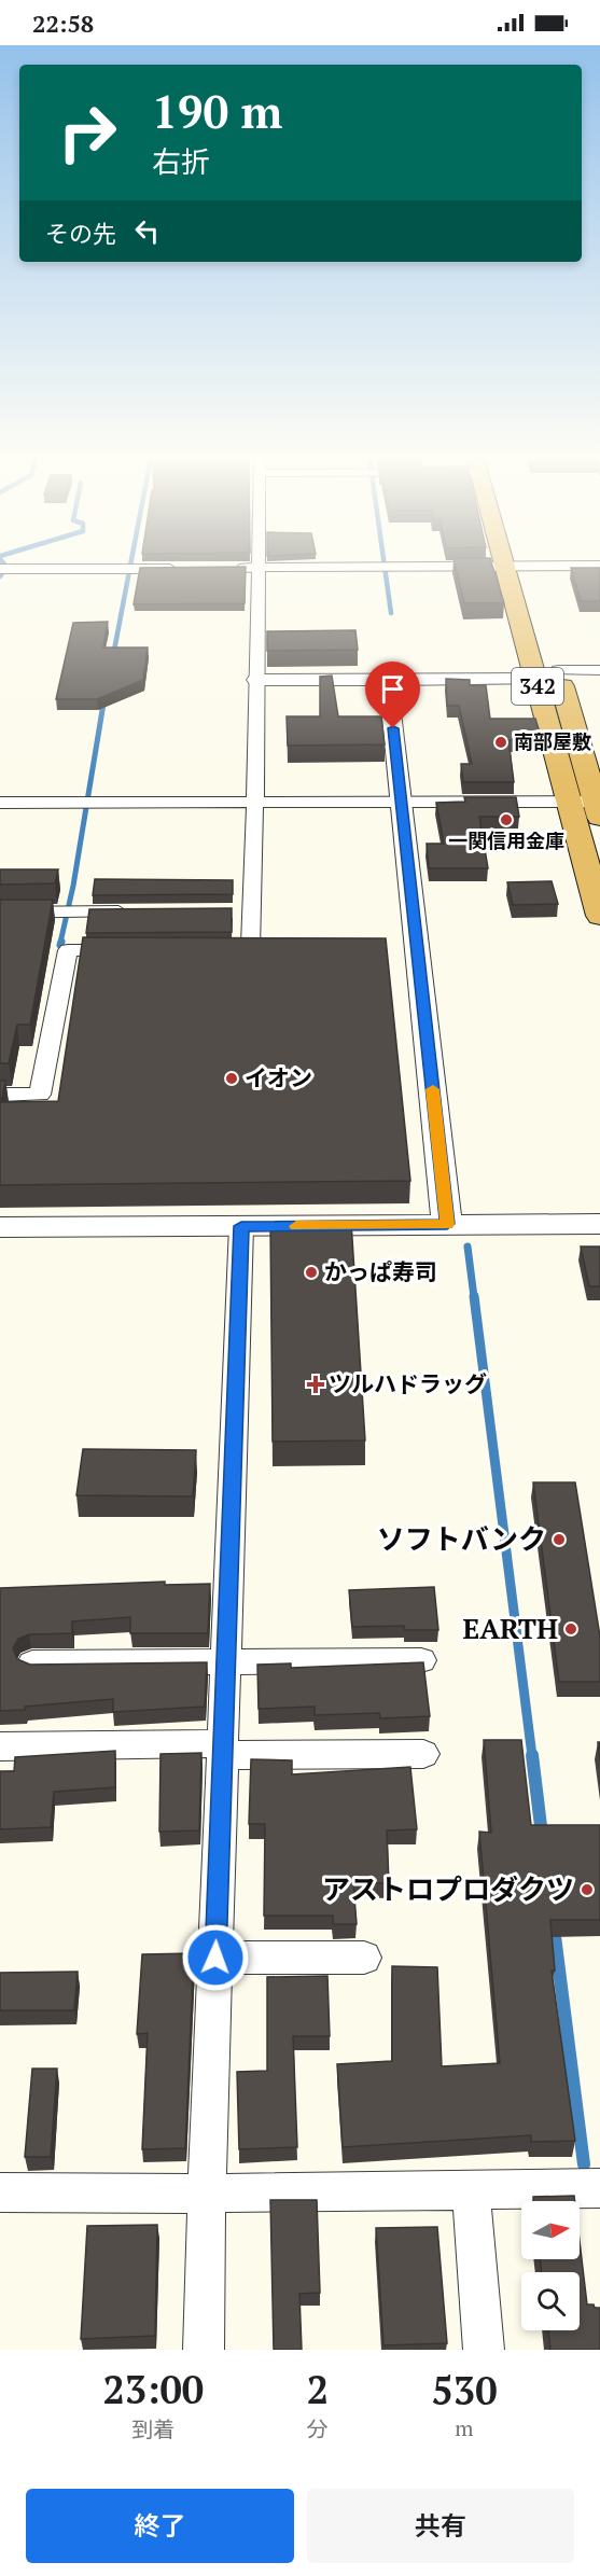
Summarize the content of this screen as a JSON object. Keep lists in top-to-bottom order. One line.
{"streets":{"highway":["342"]},"places":{"other":["南部屋敷","一関信用金庫","イオン","かっぱ寿司","ソフトバンク","EARTH","アストロプロダクツ"],"health":["ツルハドラッグ"]},"north":"right","page":{"status":"22:58","turn":["190 m","右折"],"then":"その先","eta":["23:00","到着","2","分","530","m"],"buttons":["終了","共有"]}}
